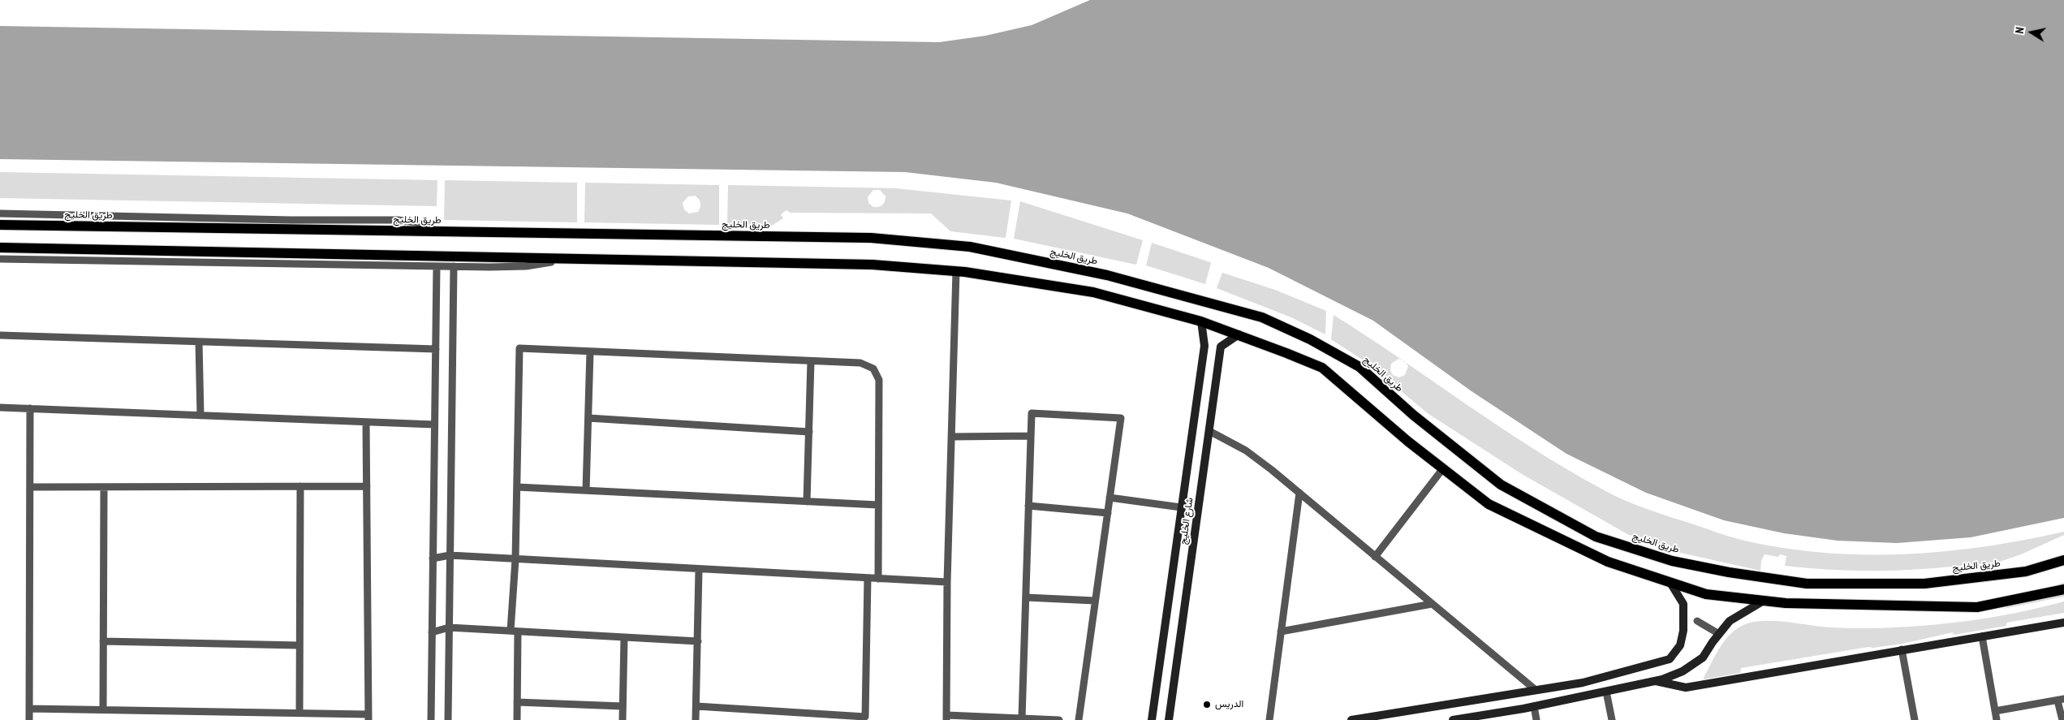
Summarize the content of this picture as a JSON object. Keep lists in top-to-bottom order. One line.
{"streets":{"main road":["طريق الخليج"],"street":["شارع الخليج"]},"places":["الدريس"],"north":"left"}
